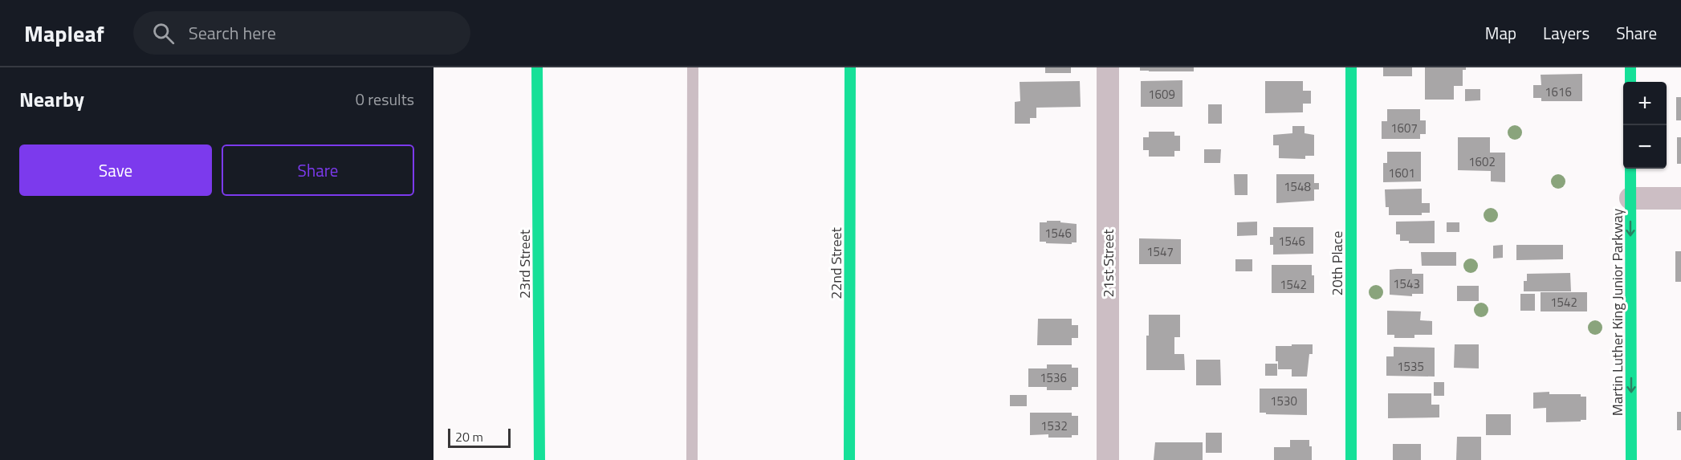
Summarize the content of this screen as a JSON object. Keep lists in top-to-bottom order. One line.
{"streets":{"street":["22nd Street","21st Street","20th Place","23rd Street","Martin Luther King Junior Parkway"]},"one_way":["Martin Luther King Junior Parkway"],"house_numbers":["1616","1609","1607","1602","1601","1548","1546","1546","1547","1543","1542","1542","1535","1536","1530","1532"],"scale_bar":"20 m","page":{"header":"Mapleaf","search":"Search here","nav":["Map","Layers","Share"],"heading":["Nearby","0 results"],"map_buttons":["+","−"],"buttons":["Save","Share"],"scale":"20 m"}}
